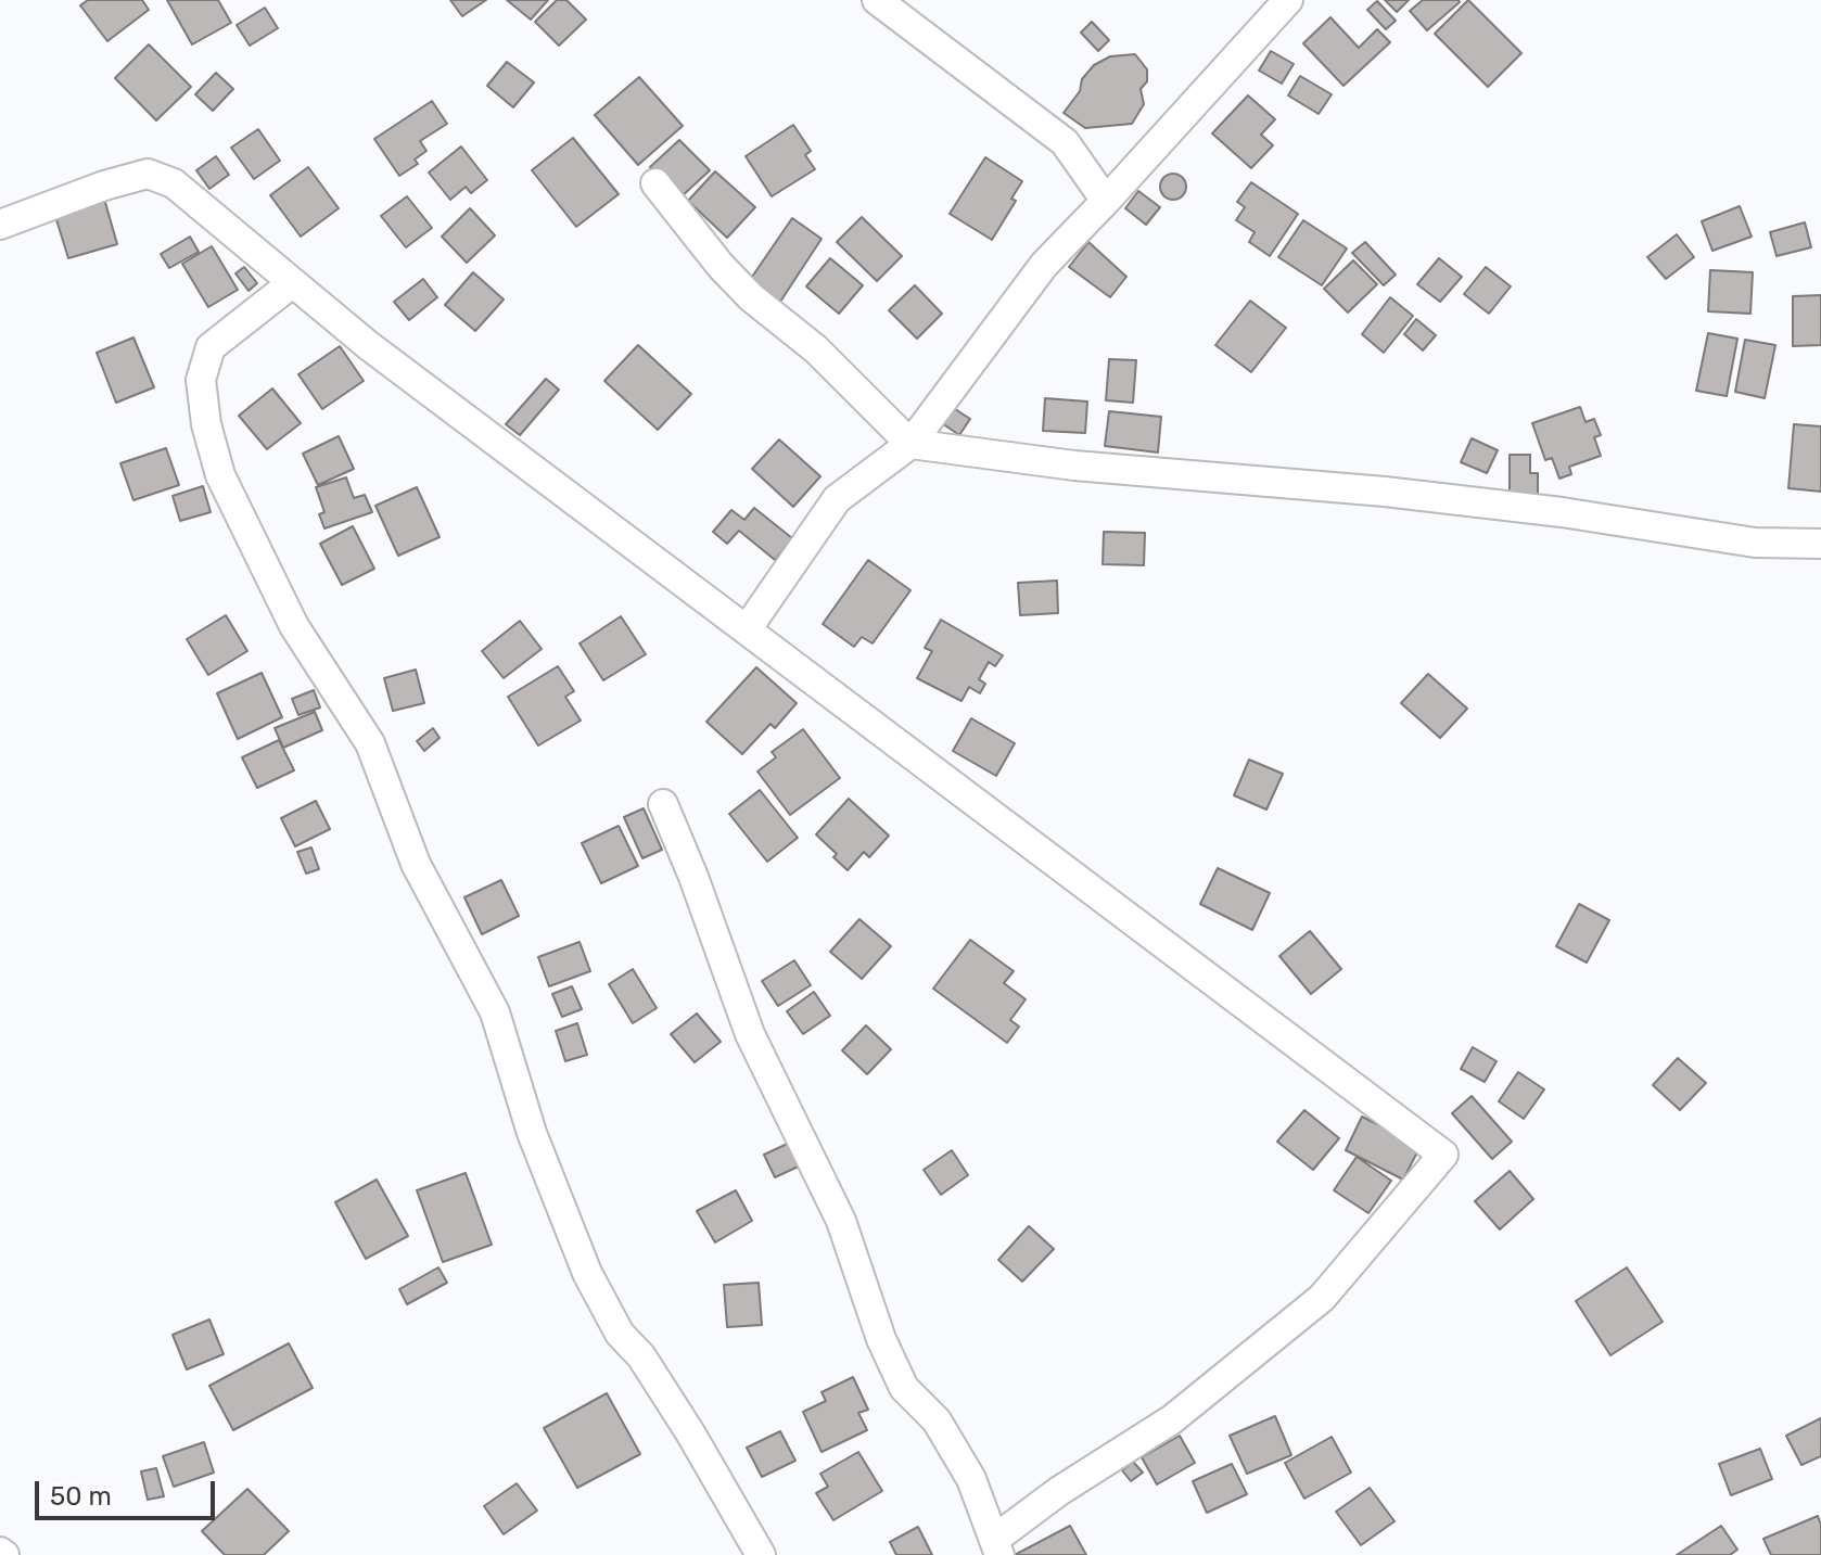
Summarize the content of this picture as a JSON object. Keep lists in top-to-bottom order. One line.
{"scale_bar":"50 m"}
